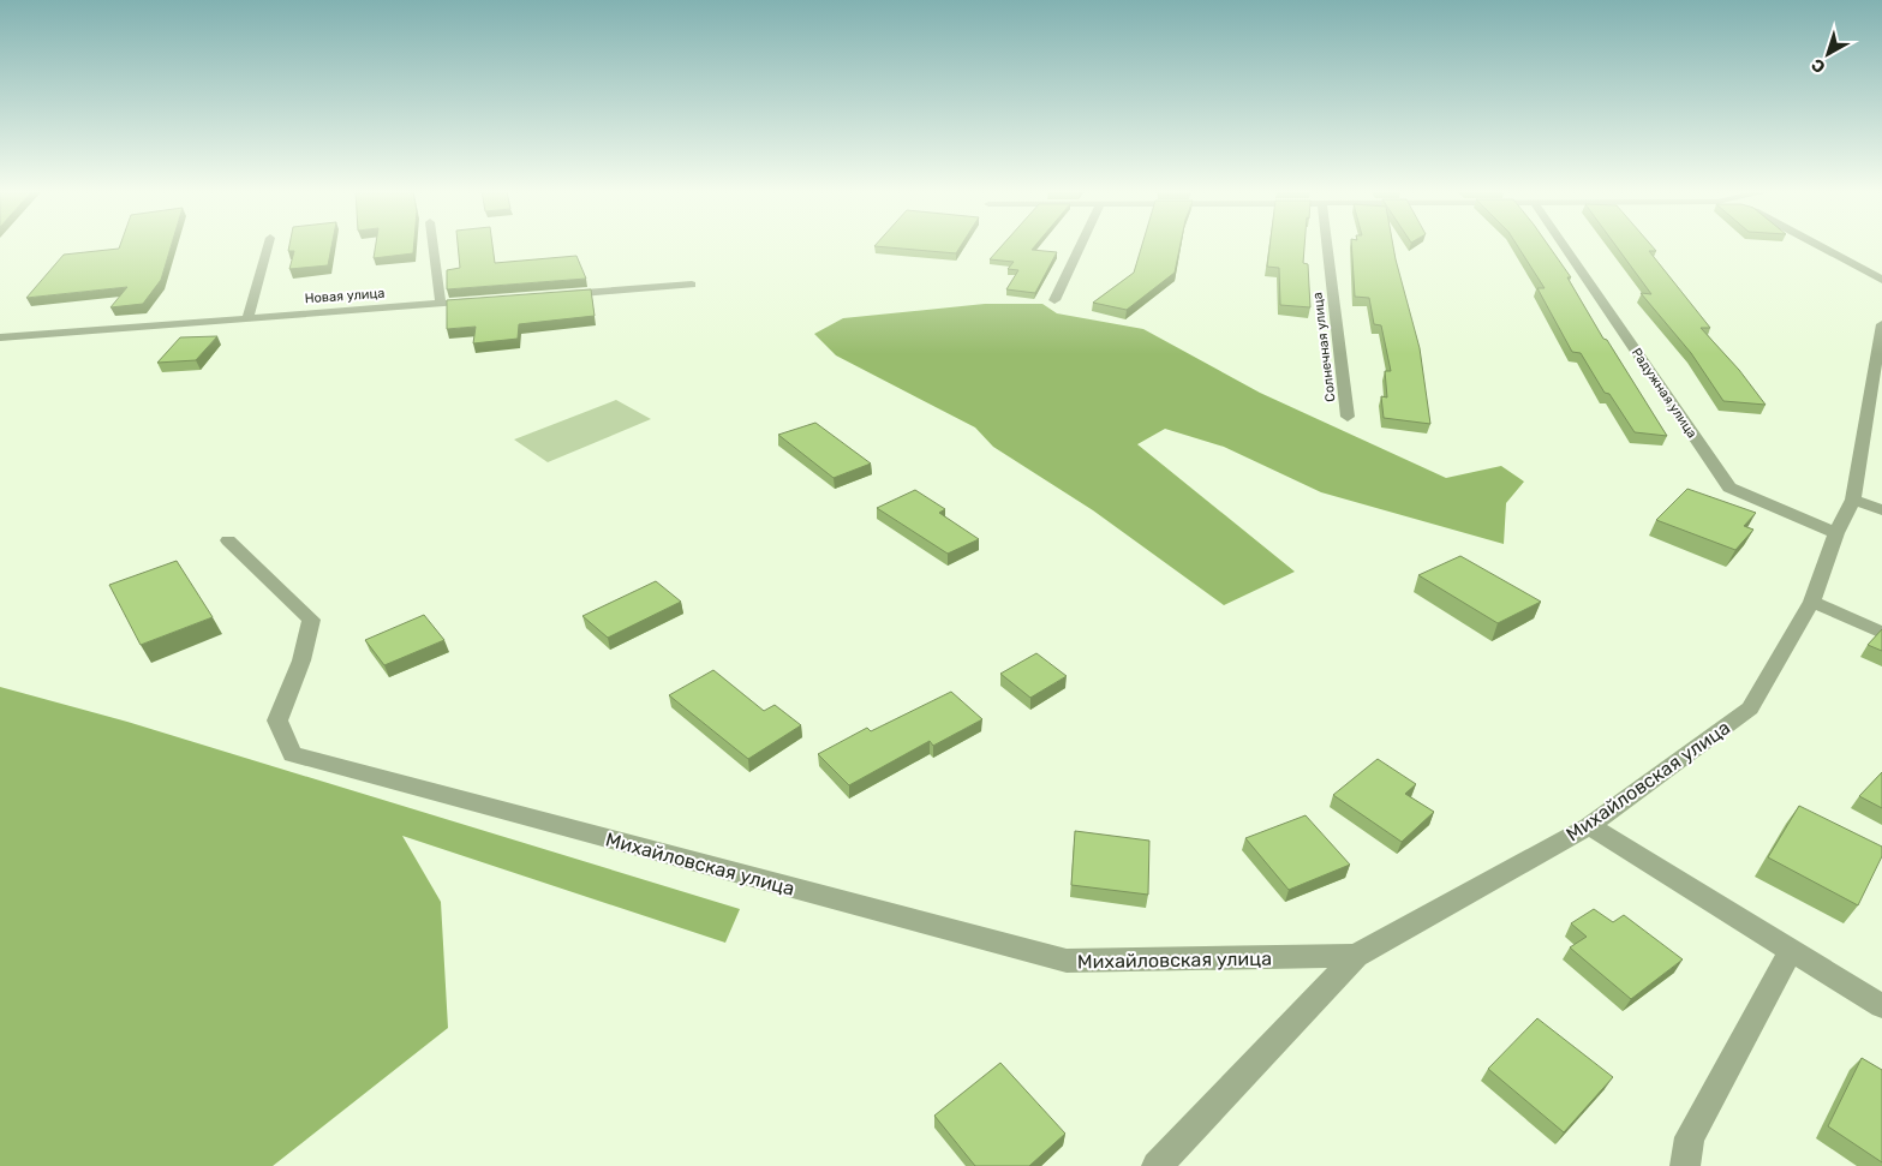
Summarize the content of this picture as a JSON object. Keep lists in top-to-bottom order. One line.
{"streets":{"street":["Новая улица","Солнечная улица","Радужная улица","Михайловская улица"]},"crossings":[["Радужная улица","Михайловская улица"]],"north":"bottom left"}
